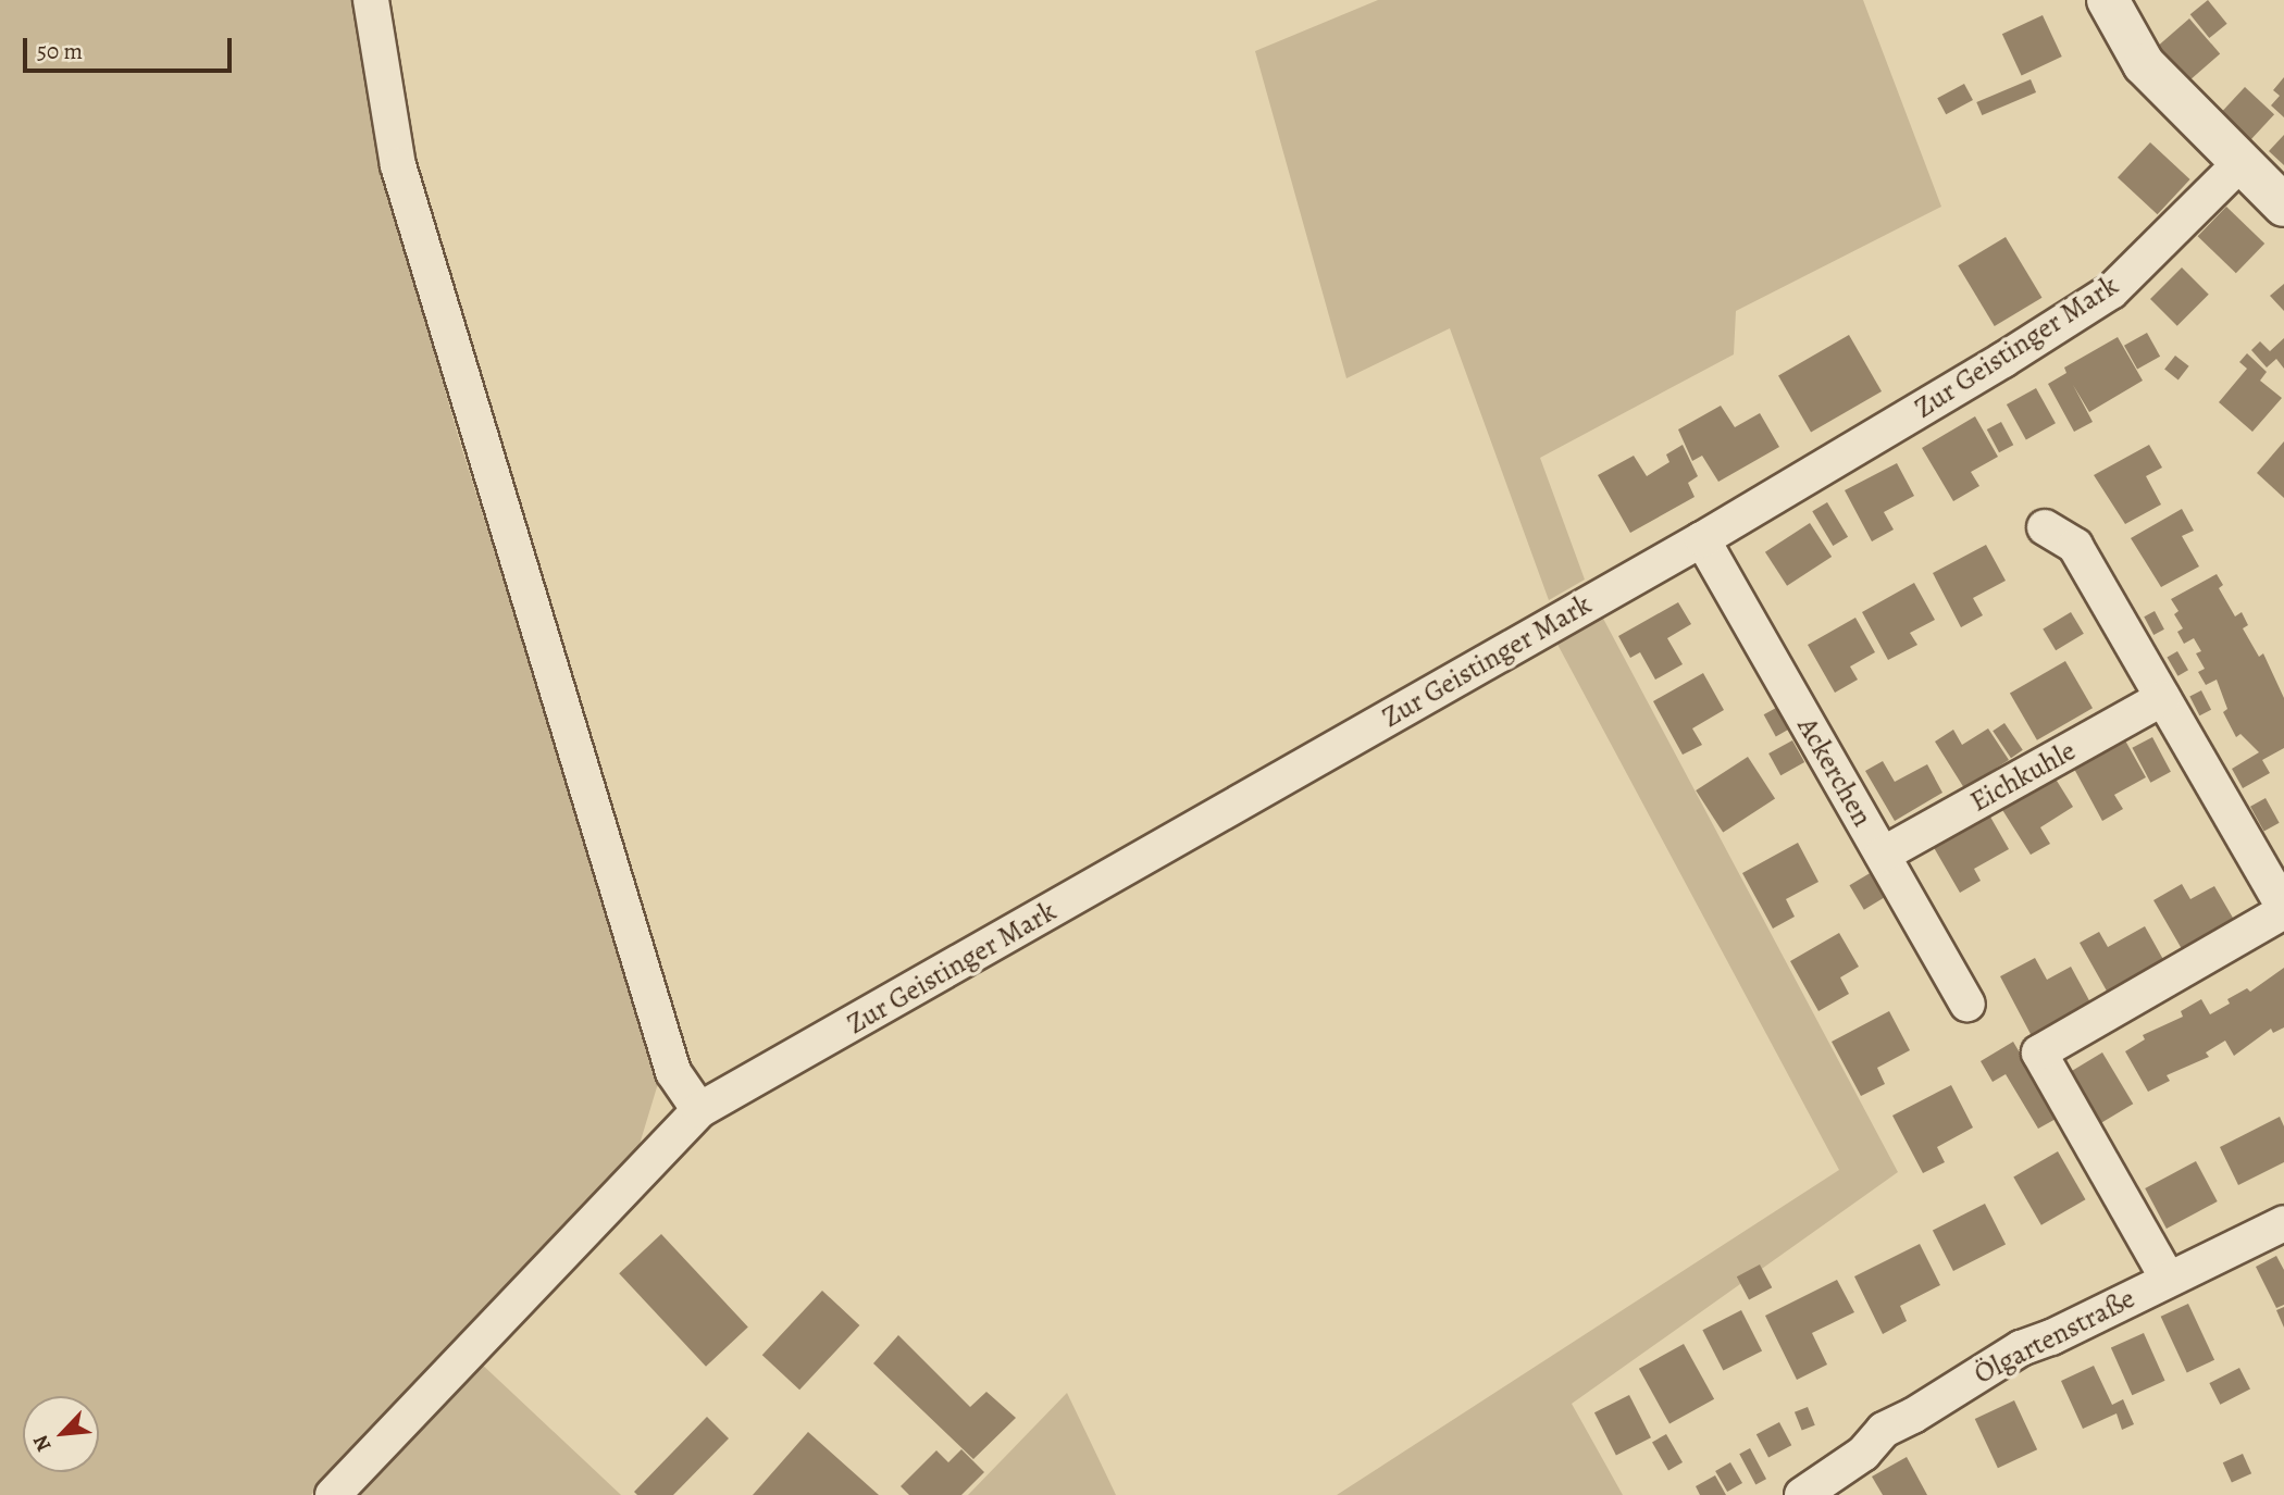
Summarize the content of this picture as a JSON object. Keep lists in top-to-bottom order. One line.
{"streets":{"street":["Zur Geistinger Mark","Ackerchen","Eichkuhle","Ölgartenstraße"]},"crossings":[["Zur Geistinger Mark","Ackerchen"],["Ackerchen","Eichkuhle"]],"scale_bar":"50 m","north":"bottom left"}
